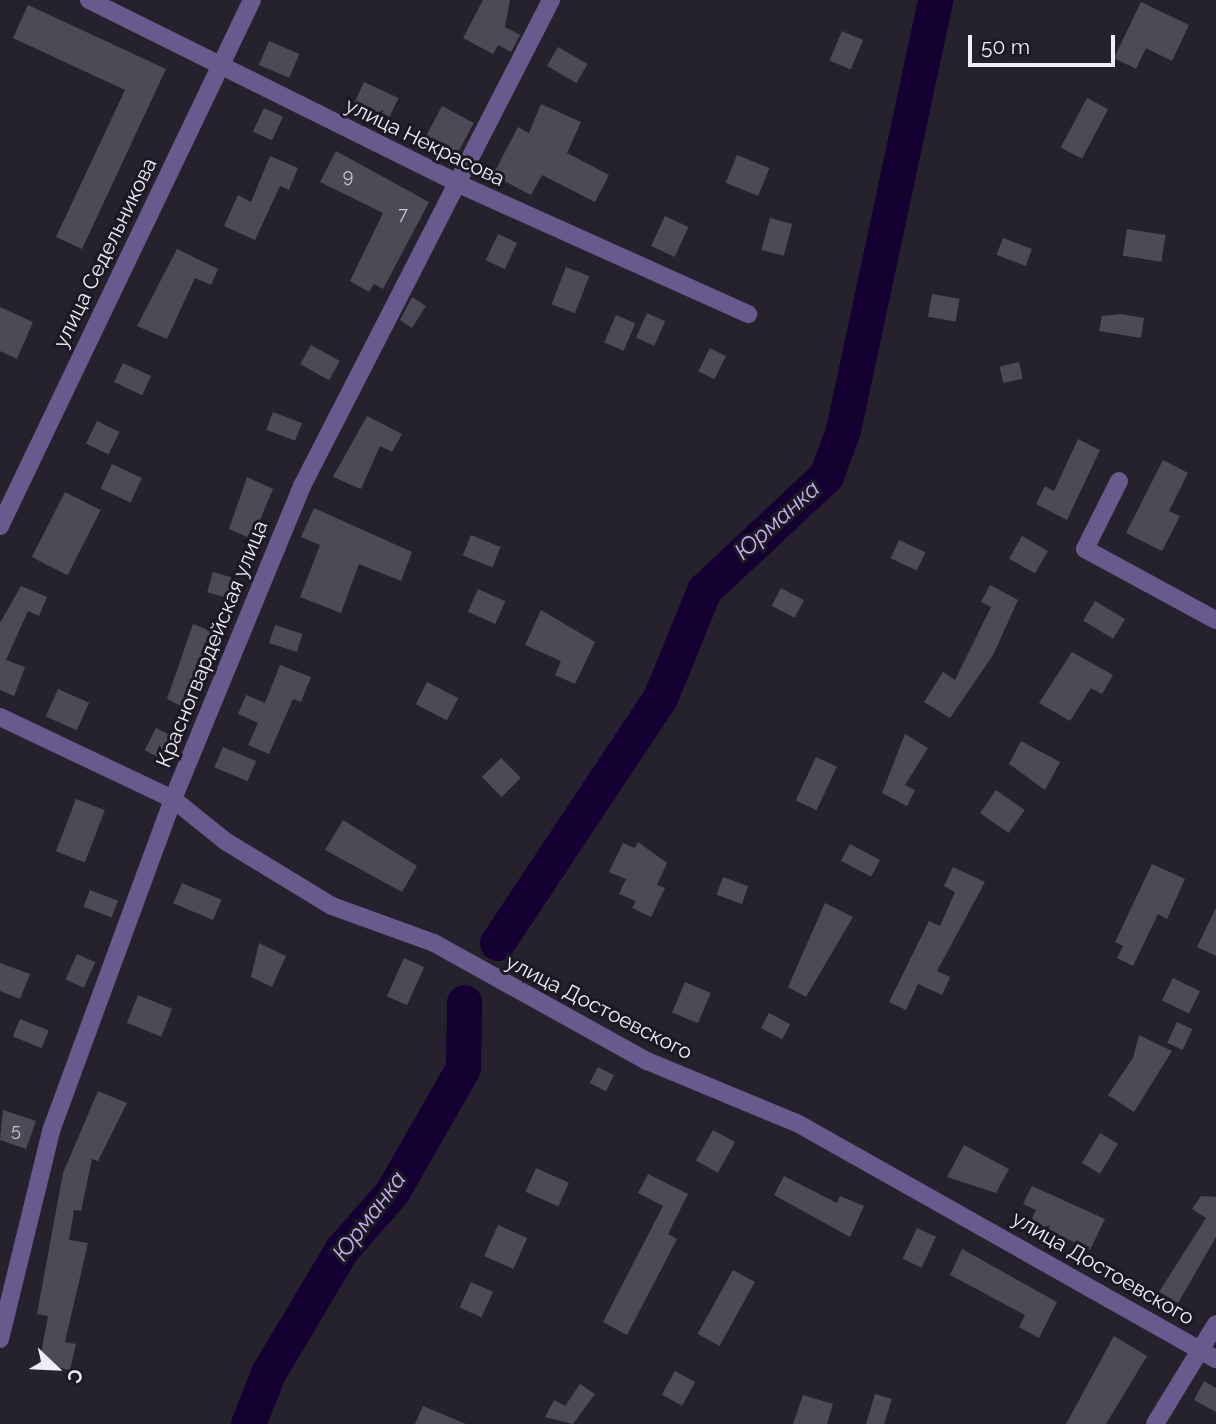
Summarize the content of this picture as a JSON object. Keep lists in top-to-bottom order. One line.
{"streets":{"street":["улица Некрасова","улица Седельникова","Красногвардейская улица","улица Достоевского"]},"crossings":[["улица Некрасова","улица Седельникова"],["улица Некрасова","Красногвардейская улица"],["Красногвардейская улица","улица Достоевского"]],"water":["Юрманка"],"house_numbers":["9","7","5"],"scale_bar":"50 m","north":"bottom right"}
